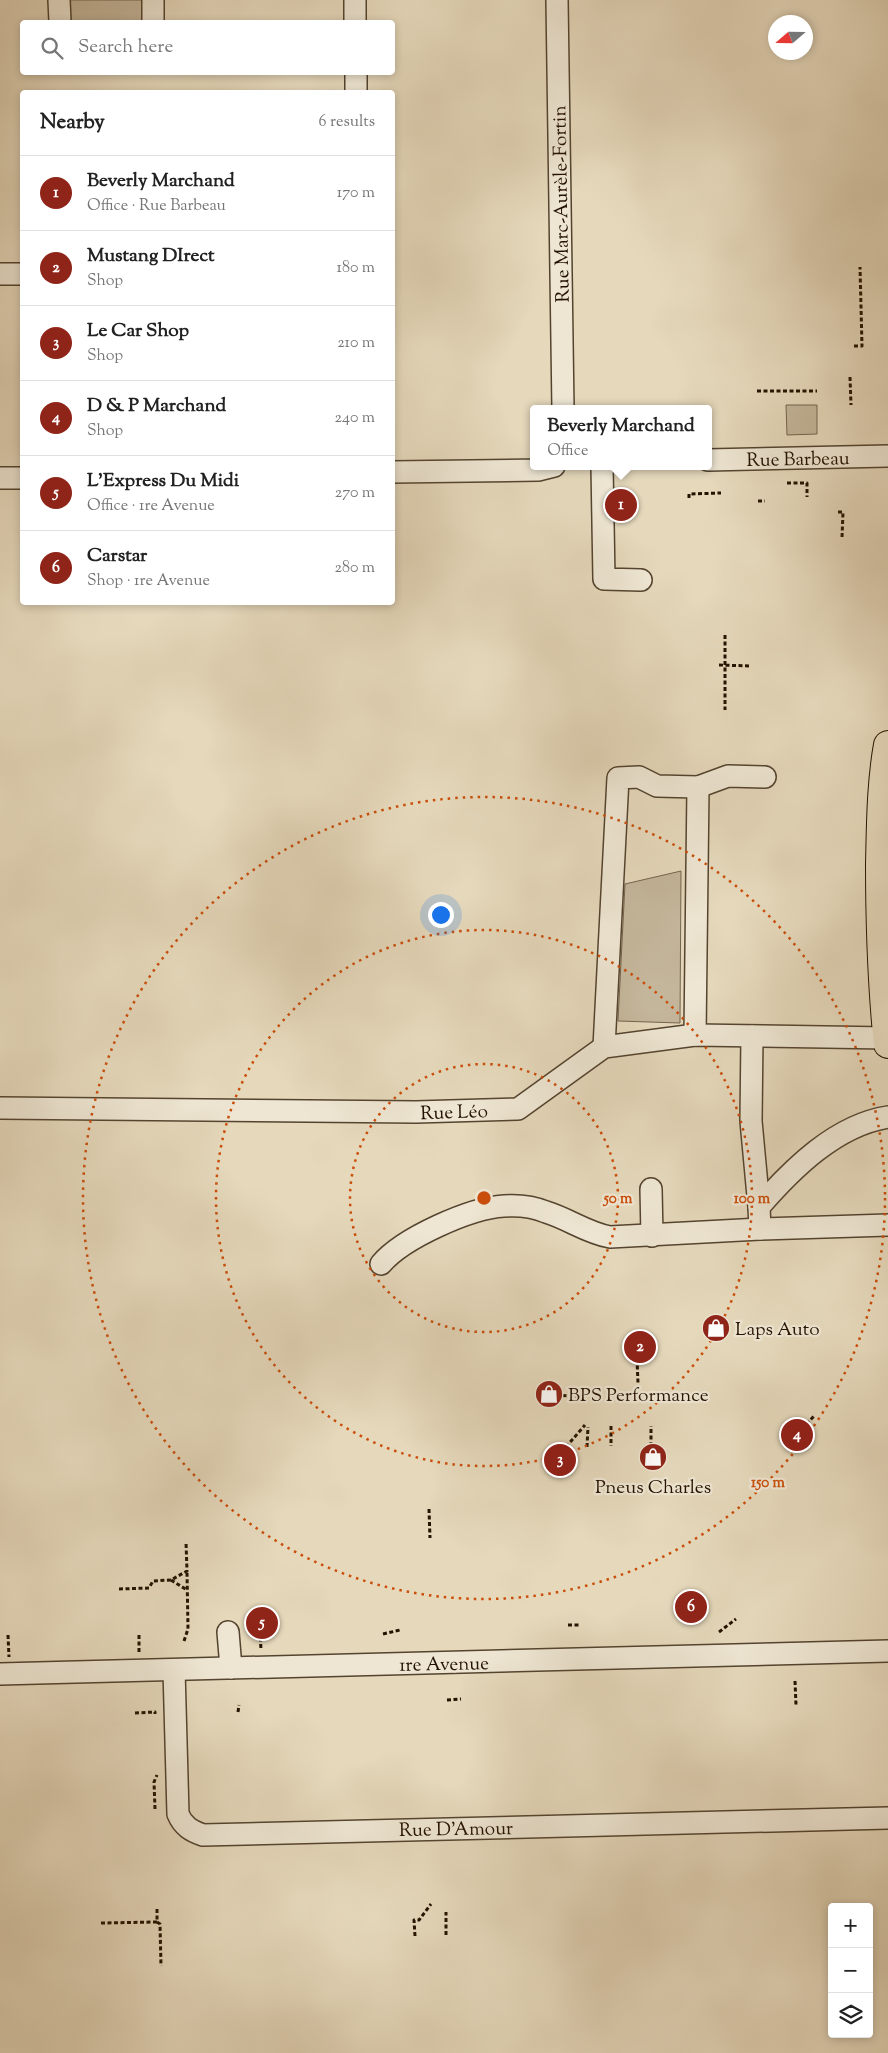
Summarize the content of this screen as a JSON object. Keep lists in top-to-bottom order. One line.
{"streets":{"street":["Rue Marc-Aurèle-Fortin","Rue Barbeau","Rue Léo","1re Avenue","Rue D'Amour"]},"crossings":[["1re Avenue","Rue D'Amour"]],"places":{"shop":["Laps Auto","BPS Performance","Pneus Charles"]},"north":"left","page":{"search":"Search here","heading":["Nearby","6 results"],"list":[{"mark":"1","name":"Beverly Marchand","note":"Office · Rue Barbeau","value":"170 m"},{"mark":"2","name":"Mustang DIrect","note":"Shop","value":"180 m"},{"mark":"3","name":"Le Car Shop","note":"Shop","value":"210 m"},{"mark":"4","name":"D & P Marchand","note":"Shop","value":"240 m"},{"mark":"5","name":"L'Express Du Midi","note":"Office · 1re Avenue","value":"270 m"},{"mark":"6","name":"Carstar","note":"Shop · 1re Avenue","value":"280 m"}],"popup":["Beverly Marchand","Office"],"pins":["1","2","4","3","6","5"],"map_buttons":["+","−"]},"rings":["50 m","100 m","150 m"]}
